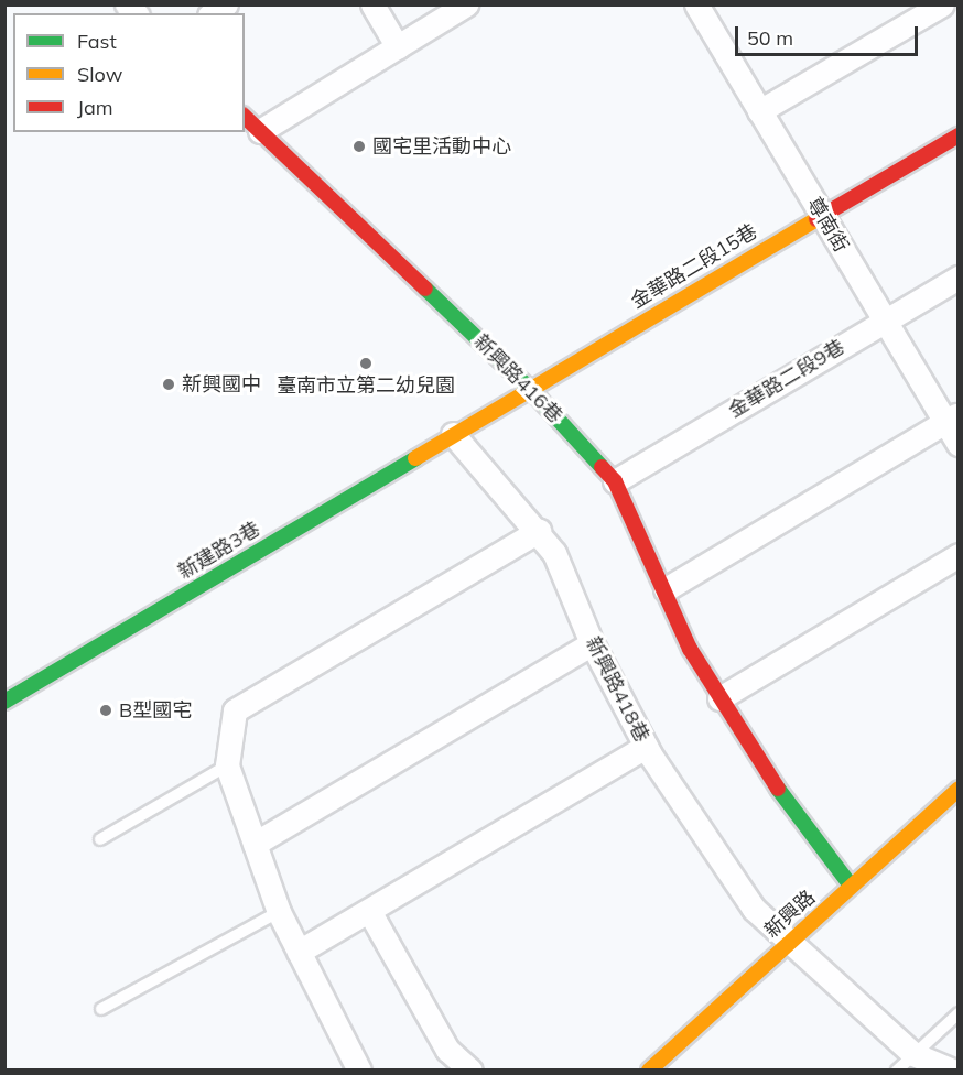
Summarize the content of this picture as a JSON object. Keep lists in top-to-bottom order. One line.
{"streets":{"street":["尊南街","金華路二段15巷","新興路416巷","金華路二段9巷","新建路3巷","新興路418巷","新興路"]},"crossings":[["尊南街","金華路二段15巷"],["尊南街","金華路二段9巷"],["金華路二段15巷","新興路416巷"],["金華路二段15巷","新建路3巷"],["金華路二段15巷","新興路418巷"],["新興路416巷","金華路二段9巷"],["新興路416巷","新興路"],["新建路3巷","新興路418巷"],["新興路418巷","新興路"]],"places":["國宅里活動中心","臺南市立第二幼兒園","新興國中","B型國宅"],"legend":["Fast","Slow","Jam"],"scale_bar":"50 m"}
